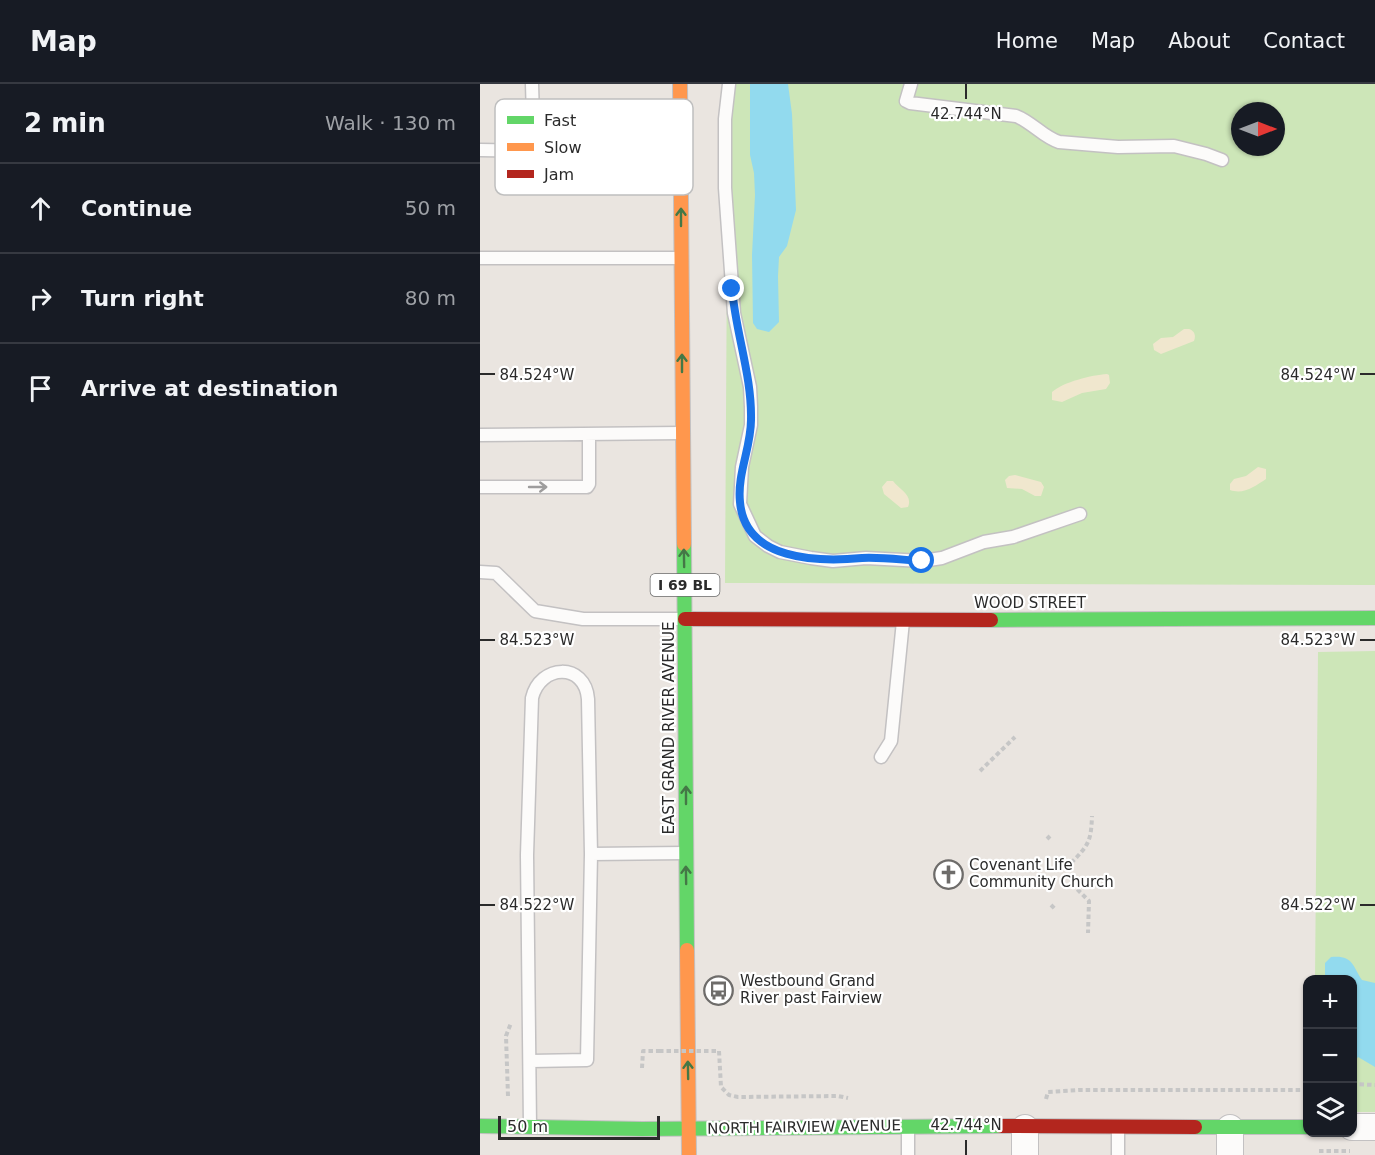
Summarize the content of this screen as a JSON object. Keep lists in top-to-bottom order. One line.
{"streets":{"street":["I 69 BL","WOOD STREET","EAST GRAND RIVER AVENUE","NORTH FAIRVIEW AVENUE"]},"crossings":[["WOOD STREET","EAST GRAND RIVER AVENUE"],["EAST GRAND RIVER AVENUE","NORTH FAIRVIEW AVENUE"]],"one_way":["EAST GRAND RIVER AVENUE"],"places":{"church":["Covenant Life Community Church"],"bus stop":["Westbound Grand River past Fairview"]},"legend":["Fast","Slow","Jam"],"scale_bar":"50 m","north":"right","page":{"header":"Map","nav":["Home","Map","About","Contact"],"heading":["2 min","Walk · 130 m"],"list":[["Continue","50 m"],["Turn right","80 m"],"Arrive at destination"],"map_buttons":["+","−"],"scale":"50 m"},"coordinates":["42.744°N","84.524°W","84.523°W","84.522°W"]}
